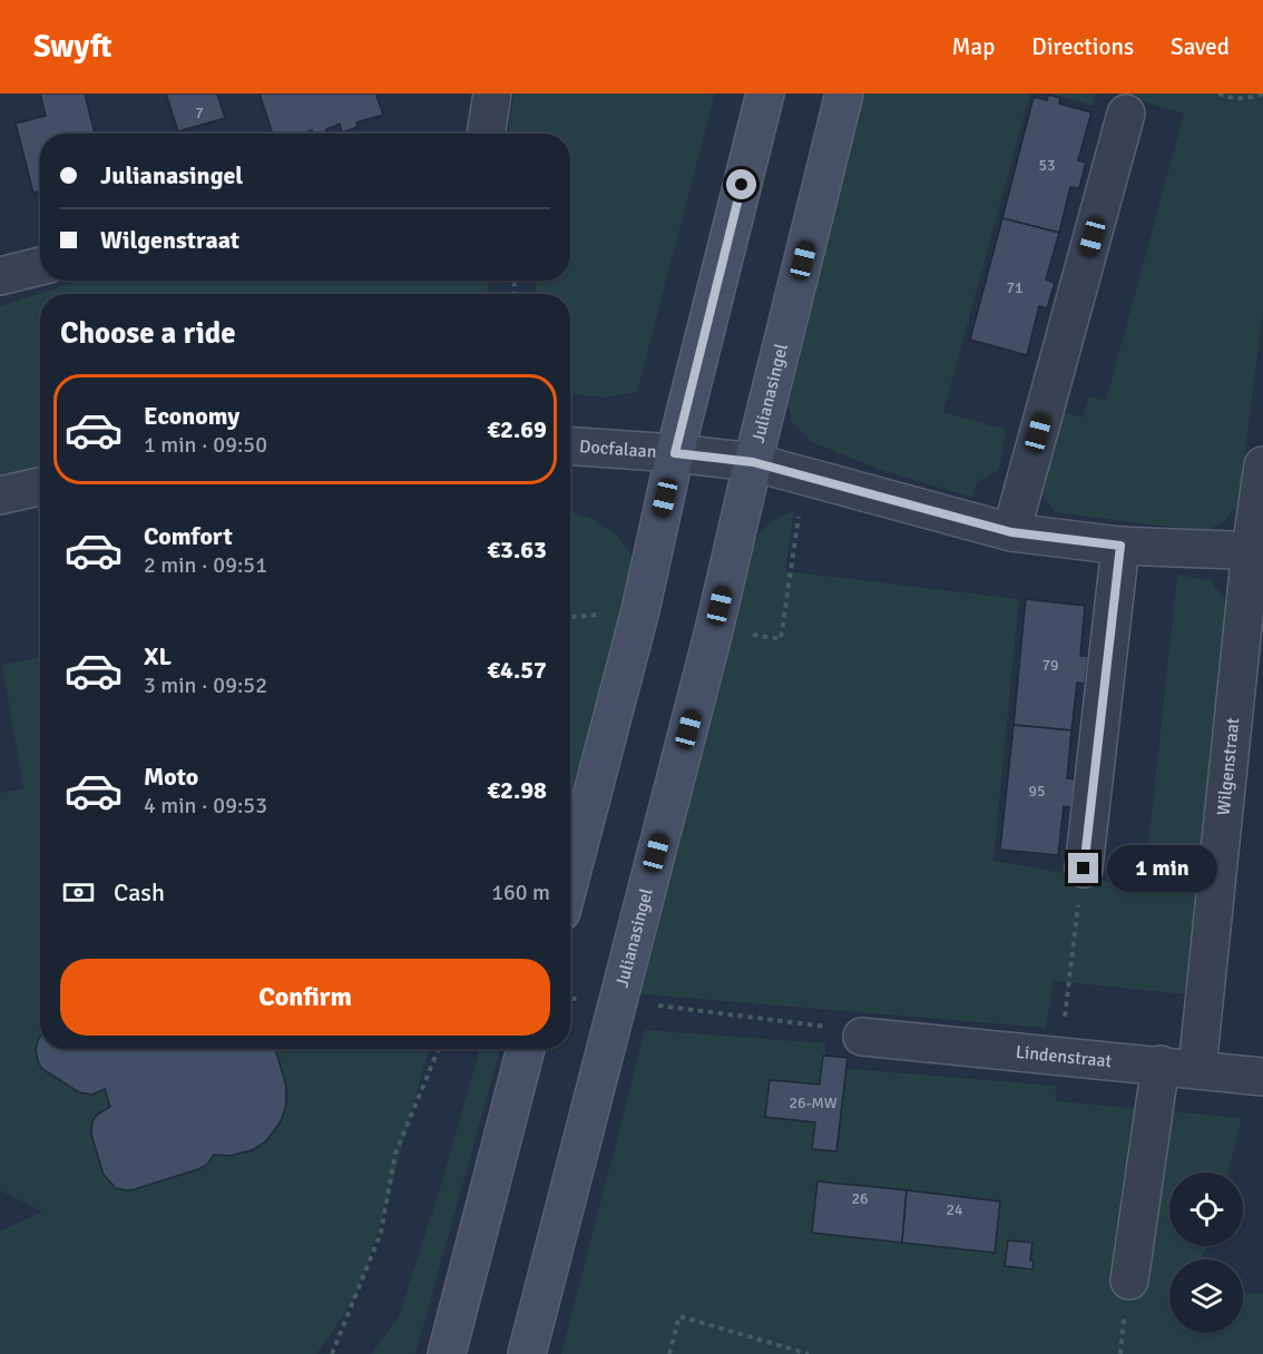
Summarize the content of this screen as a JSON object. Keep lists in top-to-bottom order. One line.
{"streets":{"main road":["Julianasingel"],"street":["Docfalaan","Wilgenstraat","Lindenstraat"]},"crossings":[["Julianasingel","Docfalaan"],["Docfalaan","Wilgenstraat"],["Wilgenstraat","Lindenstraat"]],"house_numbers":["7","53","71","79","95","26-MW","26","24"],"page":{"header":"Swyft","nav":["Map","Directions","Saved"],"banner":["Julianasingel","Wilgenstraat"],"heading":"Choose a ride","list":[{"name":"Economy","note":"1 min · 09:50","value":"€2.69"},{"name":"Comfort","note":"2 min · 09:51","value":"€3.63"},{"name":"XL","note":"3 min · 09:52","value":"€4.57"},{"name":"Moto","note":"4 min · 09:53","value":"€2.98"}],"bubble":"1 min","pay":["Cash","160 m"],"buttons":"Confirm"}}
